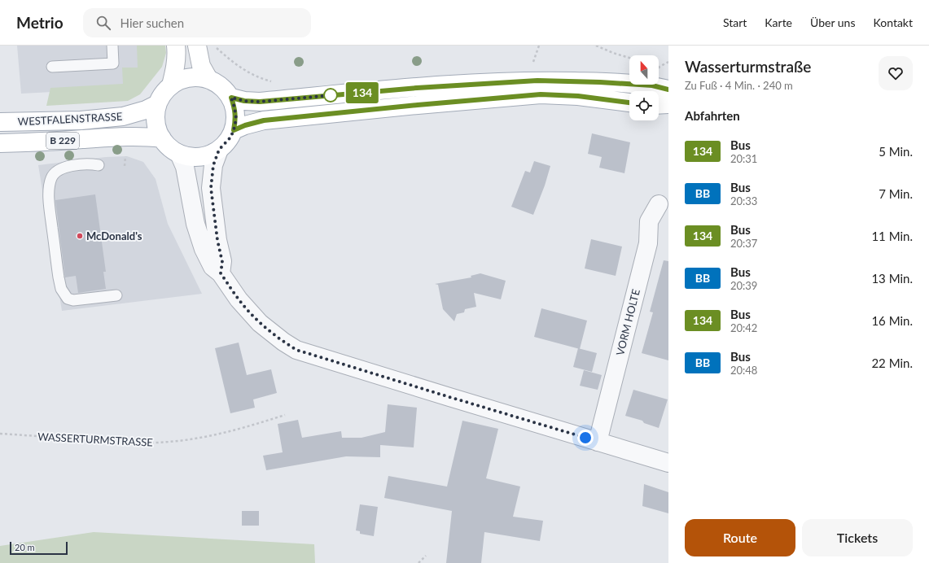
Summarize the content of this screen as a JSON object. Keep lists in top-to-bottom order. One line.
{"streets":{"main road":["WESTFALENSTRASSE","B 229"],"street":["VORM HOLTE"],"path":["WASSERTURMSTRASSE"]},"places":["McDonald's"],"lines":["bus line 134"],"scale_bar":"20 m","north":"top","page":{"header":"Metrio","search":"Hier suchen","nav":["Start","Karte","Über uns","Kontakt"],"on_map":"134","heading":[["Wasserturmstraße","Zu Fuß · 4 Min. · 240 m"],"Abfahrten"],"list":[{"mark":"134","name":"Bus","note":"20:31","value":"5 Min."},{"mark":"BB","name":"Bus","note":"20:33","value":"7 Min."},{"mark":"134","name":"Bus","note":"20:37","value":"11 Min."},{"mark":"BB","name":"Bus","note":"20:39","value":"13 Min."},{"mark":"134","name":"Bus","note":"20:42","value":"16 Min."},{"mark":"BB","name":"Bus","note":"20:48","value":"22 Min."}],"buttons":["Route","Tickets"],"scale":"20 m"}}
